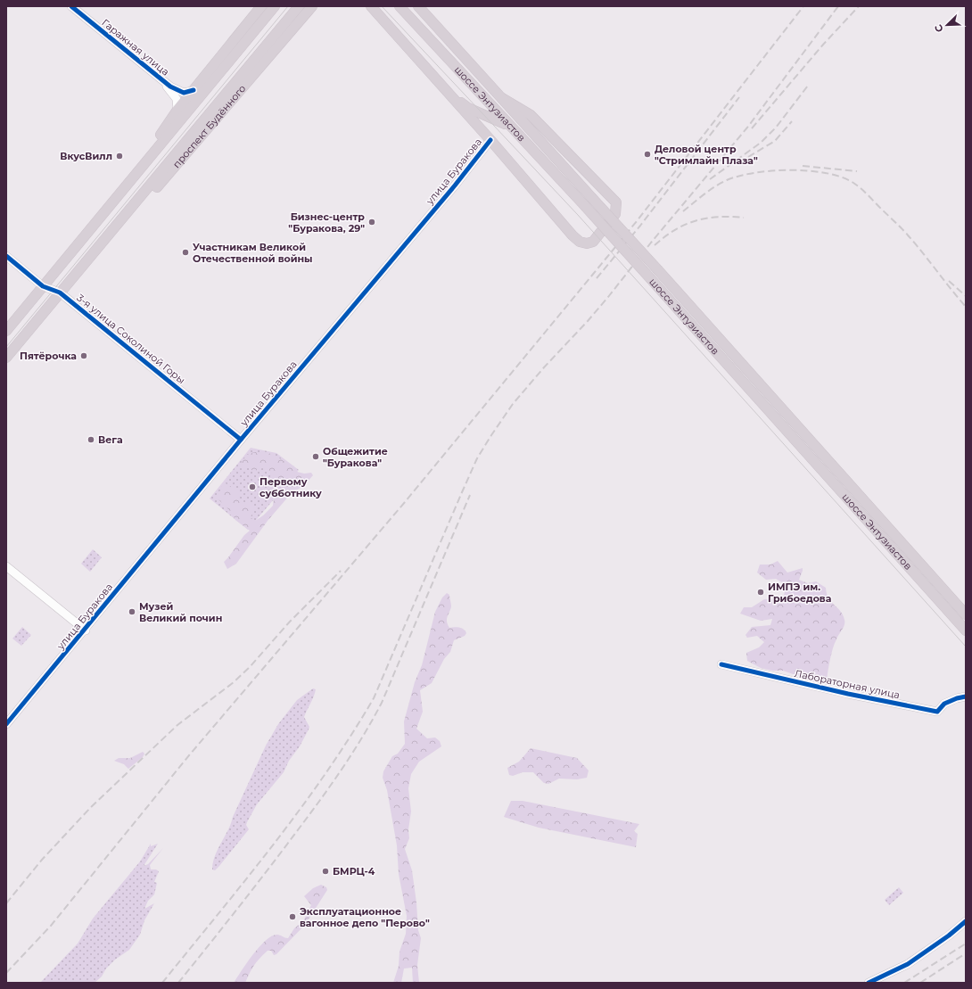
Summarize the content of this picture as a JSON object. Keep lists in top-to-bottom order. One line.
{"streets":{"main road":["шоссе Энтузиастов","проспект Будённого"],"street":["Гаражная улица","улица Буракова","3-я улица Соколиной Горы","Лабораторная улица"]},"crossings":[["проспект Будённого","3-я улица Соколиной Горы"],["улица Буракова","3-я улица Соколиной Горы"]],"places":["Деловой центр \"Стримлайн Плаза\"","ВкусВилл","Бизнес-центр \"Буракова, 29\"","Участникам Великой Отечественной войны","Пятёрочка","Вега","Общежитие \"Буракова\"","Первому субботнику","ИМПЭ им. Грибоедова","Музей Великий почин","БМРЦ-4","Эксплуатационное вагонное депо \"Перово\""],"north":"bottom left"}
